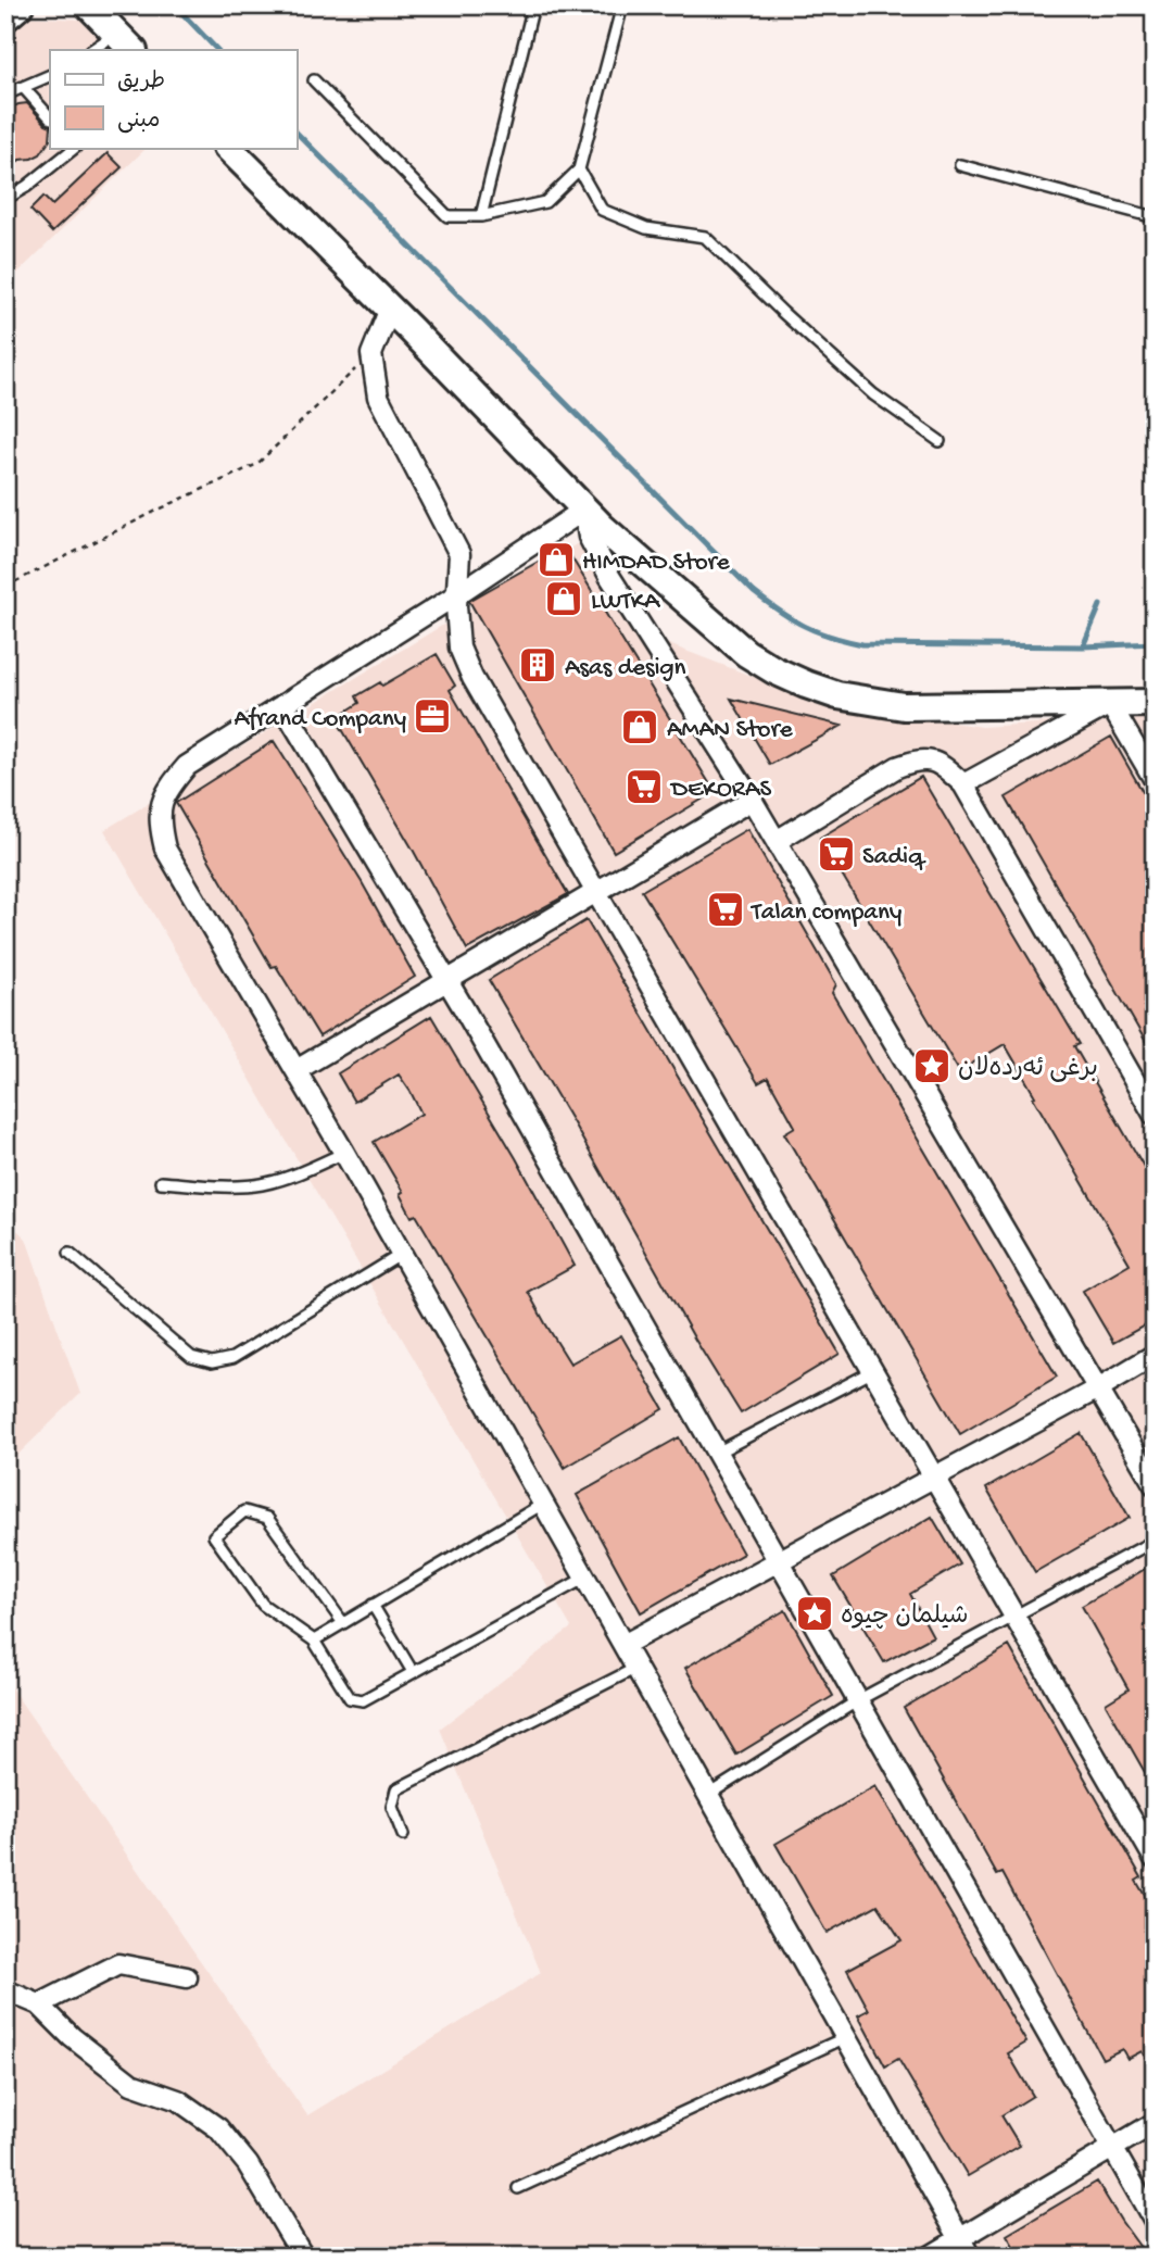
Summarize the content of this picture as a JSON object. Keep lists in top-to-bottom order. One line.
{"places":{"shop":["HIMDAD Store","LWTKA","AMAN Store"],"building":["Asas design"],"office":["Afrand Company"],"supermarket":["DEKORAS","Sadiq","Talan company"],"place":["برغی ئەردەلان","شيلمان چیوه"]},"legend":["طريق","مبنى"]}
